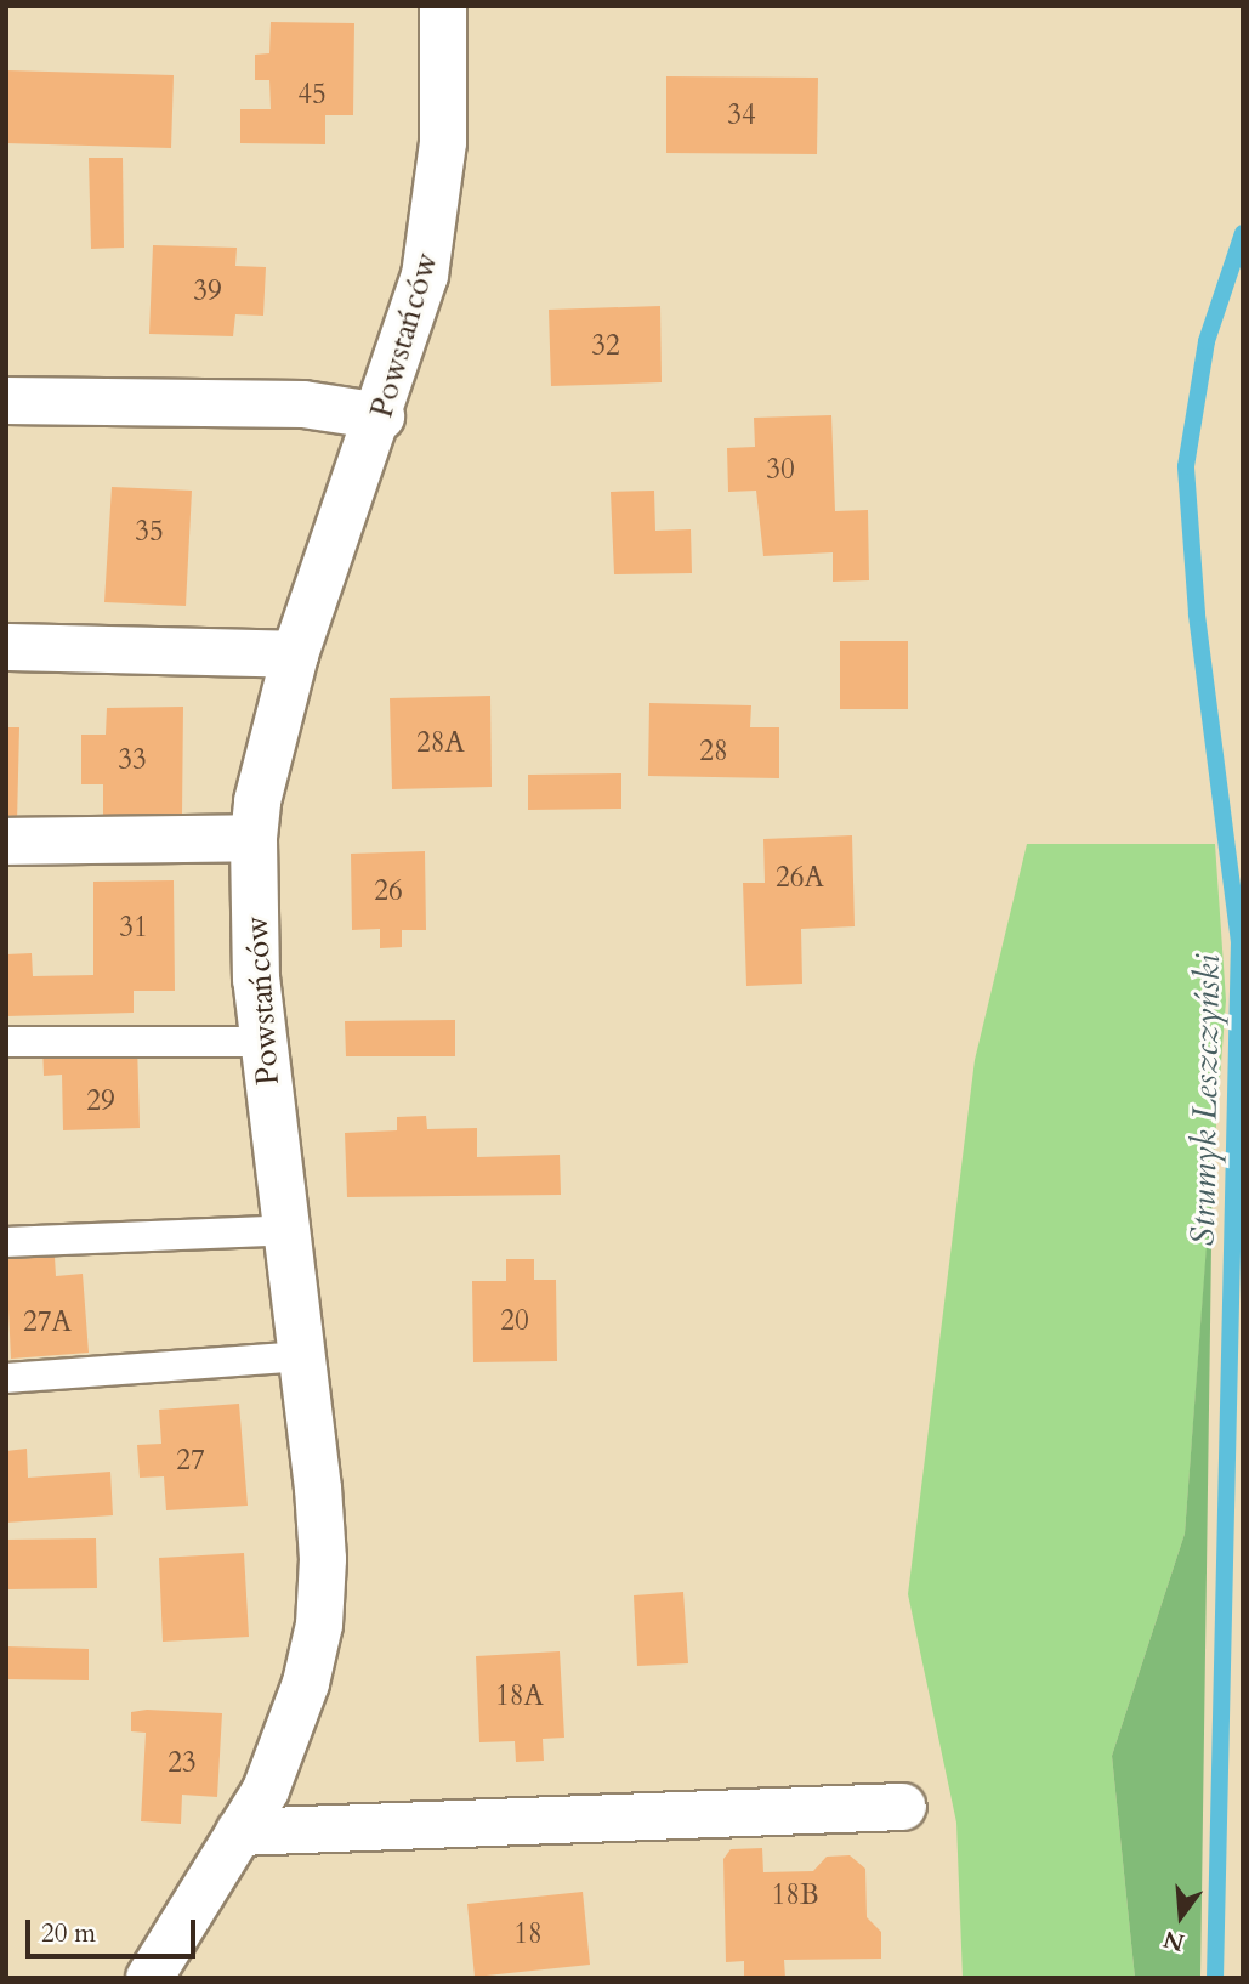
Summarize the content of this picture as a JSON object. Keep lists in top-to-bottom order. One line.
{"streets":{"street":["Powstańców"]},"water":["Strumyk Leszczyński"],"house_numbers":["45","34","39","32","30","35","28A","28","33","26A","26","31","29","20","27A","27","18A","23","18B","18"],"scale_bar":"20 m","north":"bottom"}
